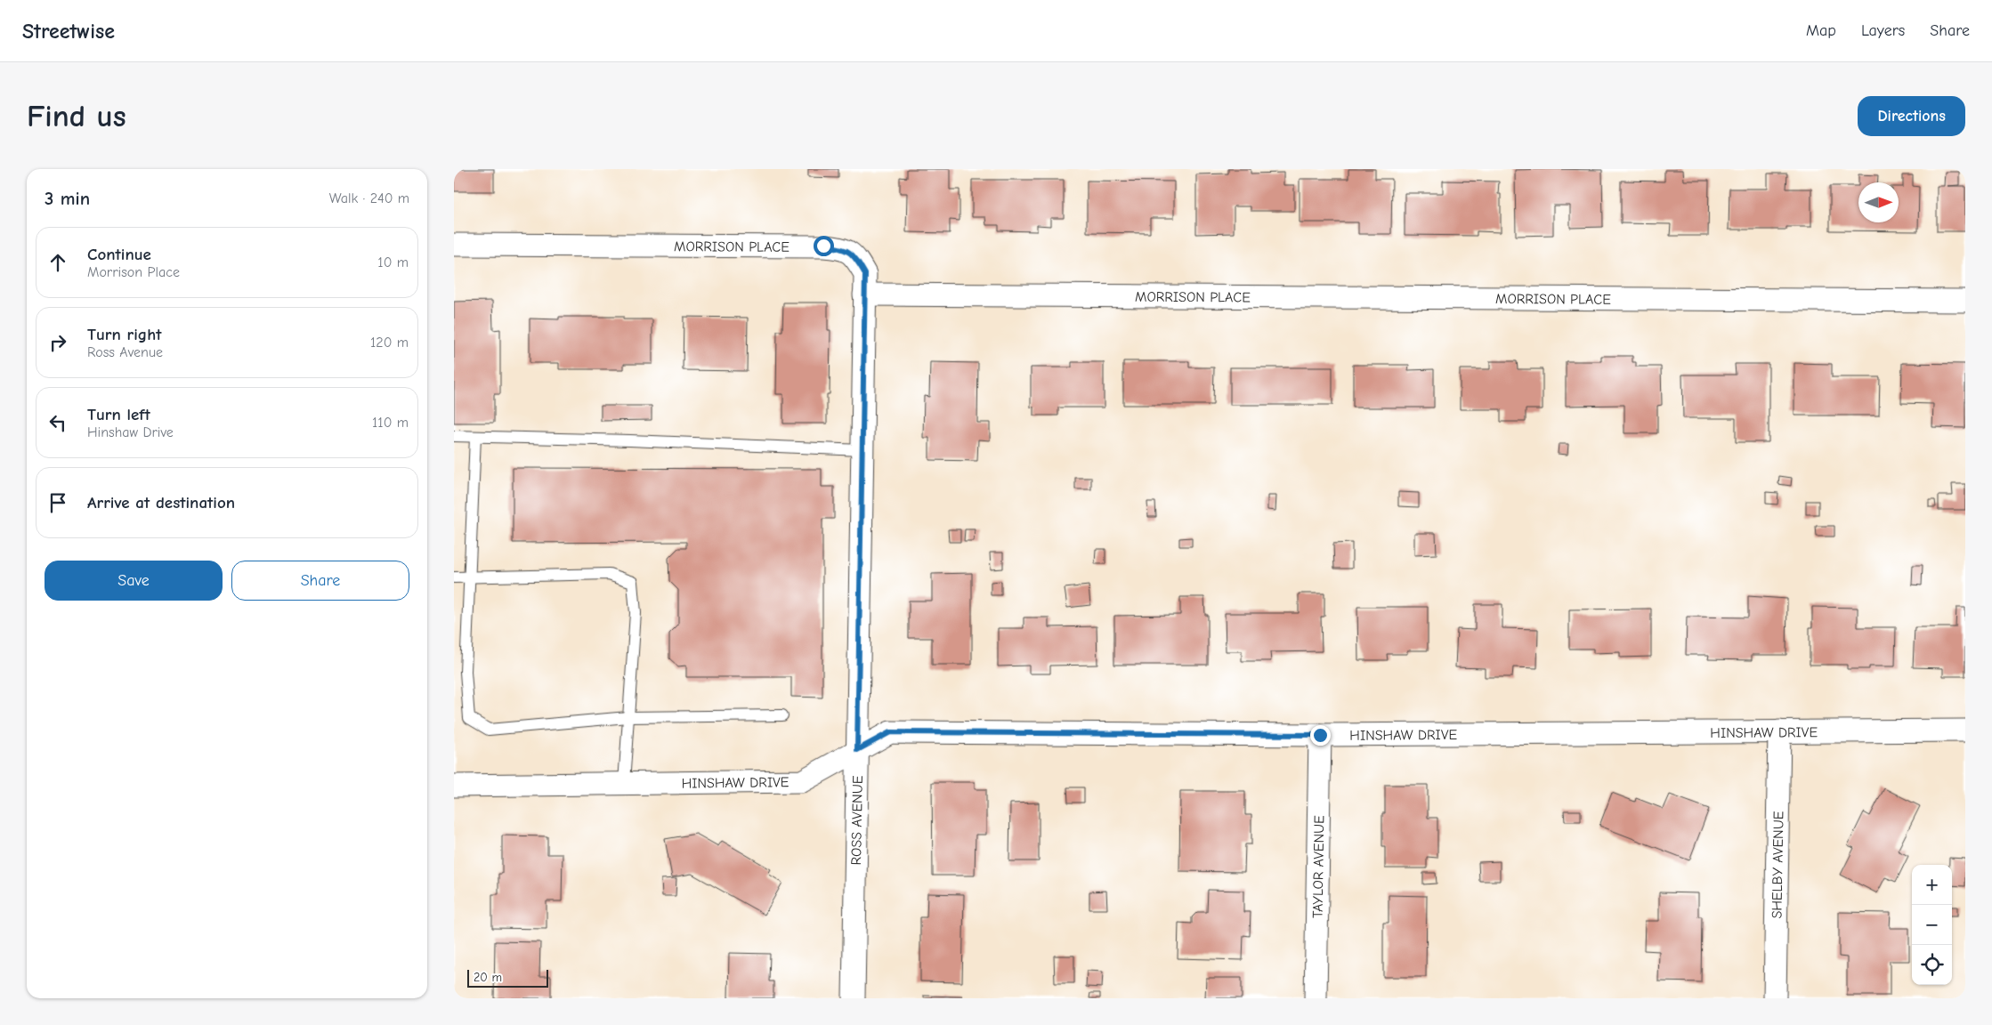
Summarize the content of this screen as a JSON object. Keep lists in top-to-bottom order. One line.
{"streets":{"street":["MORRISON PLACE","HINSHAW DRIVE","ROSS AVENUE","SHELBY AVENUE","TAYLOR AVENUE"]},"crossings":[["MORRISON PLACE","ROSS AVENUE"],["HINSHAW DRIVE","ROSS AVENUE"],["HINSHAW DRIVE","SHELBY AVENUE"],["HINSHAW DRIVE","TAYLOR AVENUE"]],"scale_bar":"20 m","north":"right","page":{"header":"Streetwise","nav":["Map","Layers","Share"],"buttons":["Directions",["Save","Share"]],"title":"Find us","heading":["3 min","Walk · 240 m"],"list":[["Continue","Morrison Place","10 m"],["Turn right","Ross Avenue","120 m"],["Turn left","Hinshaw Drive","110 m"],"Arrive at destination"],"map_buttons":["+","−"],"scale":"20 m"}}
